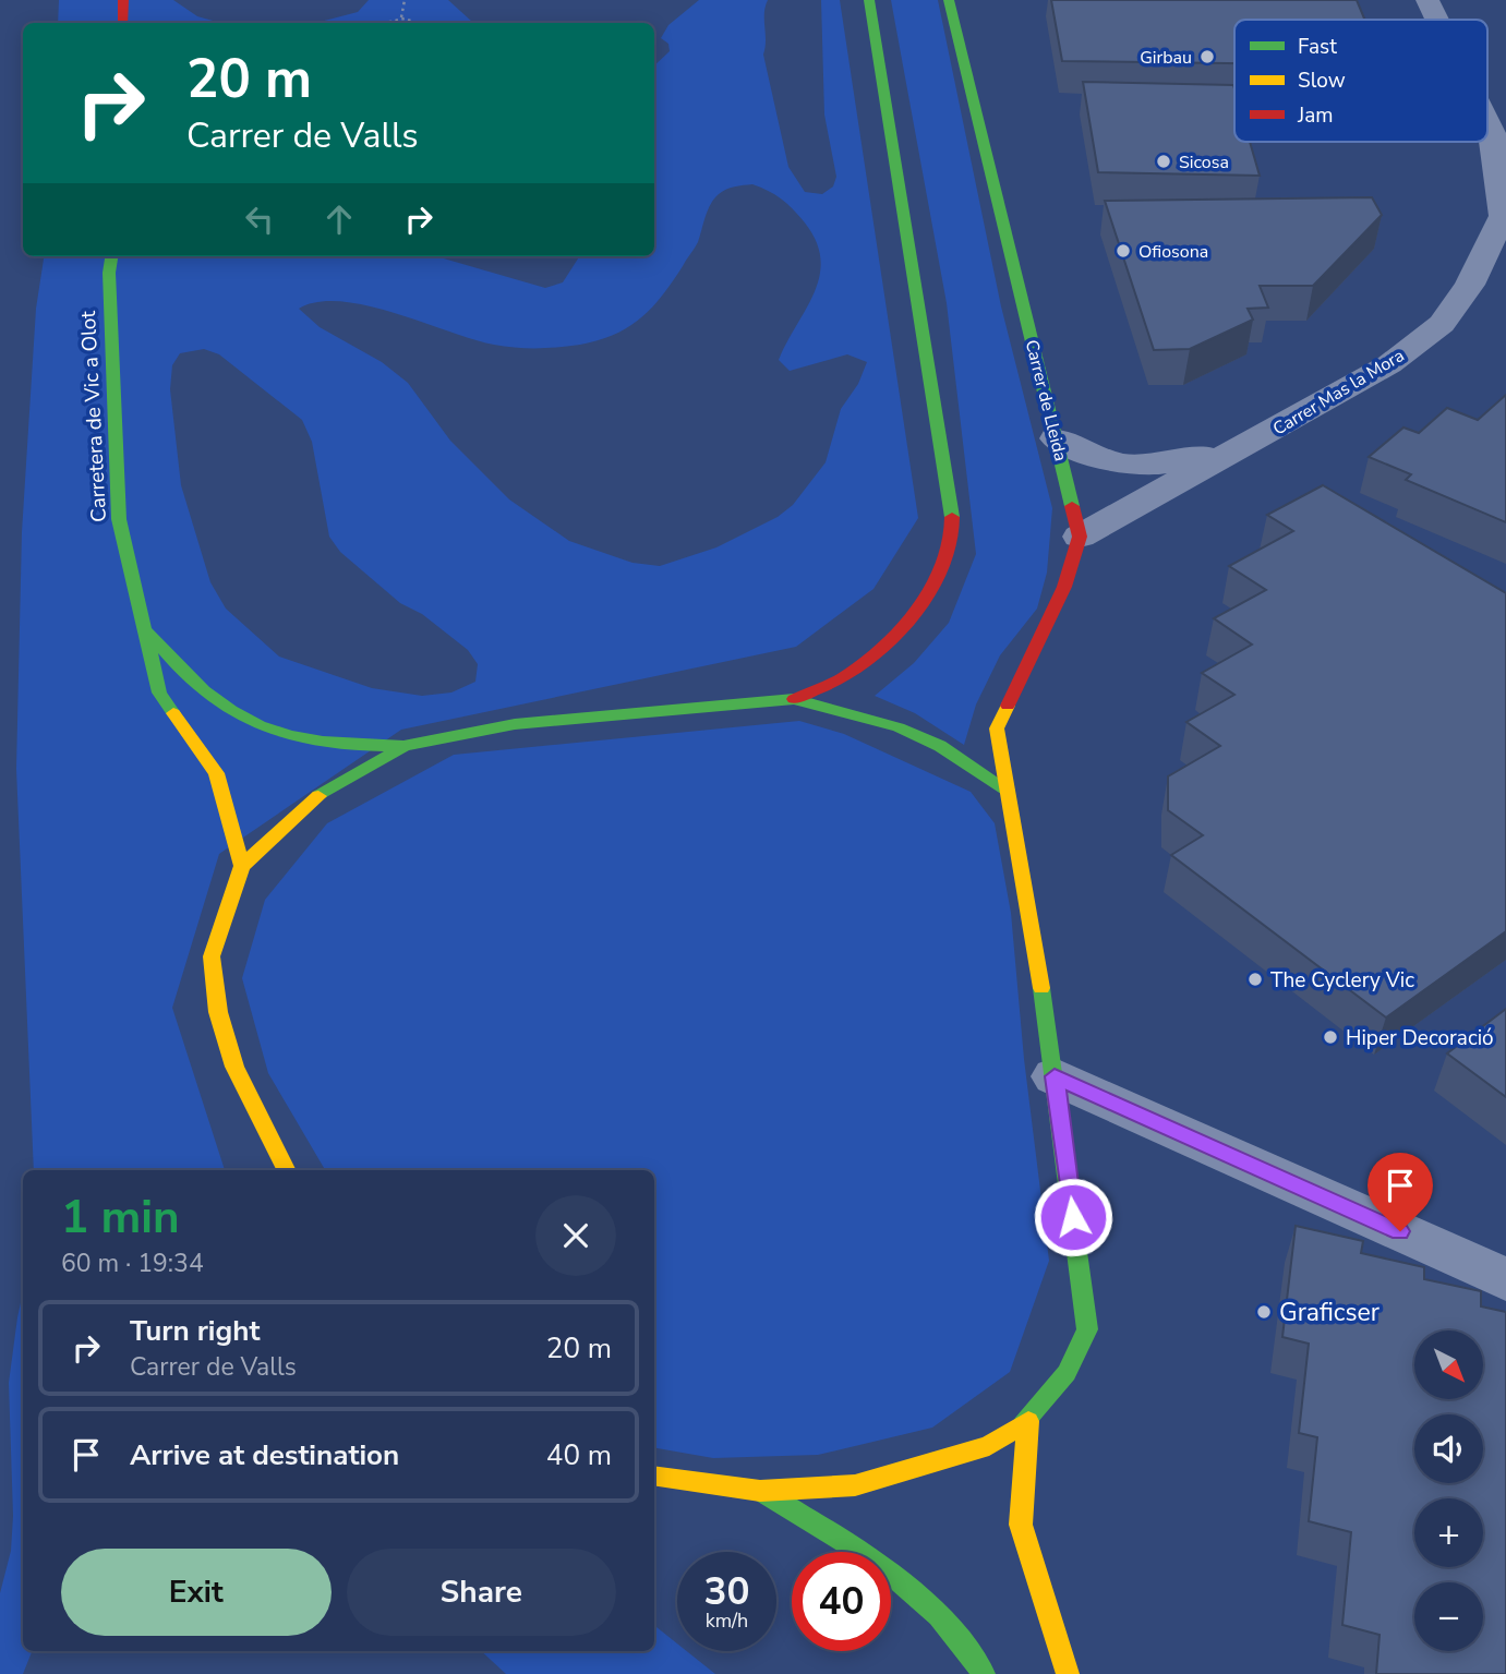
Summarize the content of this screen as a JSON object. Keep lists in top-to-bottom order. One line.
{"streets":{"street":["Carrer Mas la Mora","Carrer de Lleida","Carretera de Vic a Olot"]},"crossings":[["Carrer Mas la Mora","Carrer de Lleida"]],"places":["Girbau","Sicosa","Ofiosona","The Cyclery Vic","Hiper Decoració","Graficser"],"legend":["Fast","Slow","Jam"],"north":"bottom right","page":{"turn":["20 m","Carrer de Valls"],"heading":["1 min","60 m · 19:34"],"list":[{"name":"Turn right","note":"Carrer de Valls","value":"20 m"},{"name":"Arrive at destination","value":"40 m"}],"map_buttons":["+","−"],"buttons":["Exit","Share"],"speed":"30 km/h","limit":"40"}}
